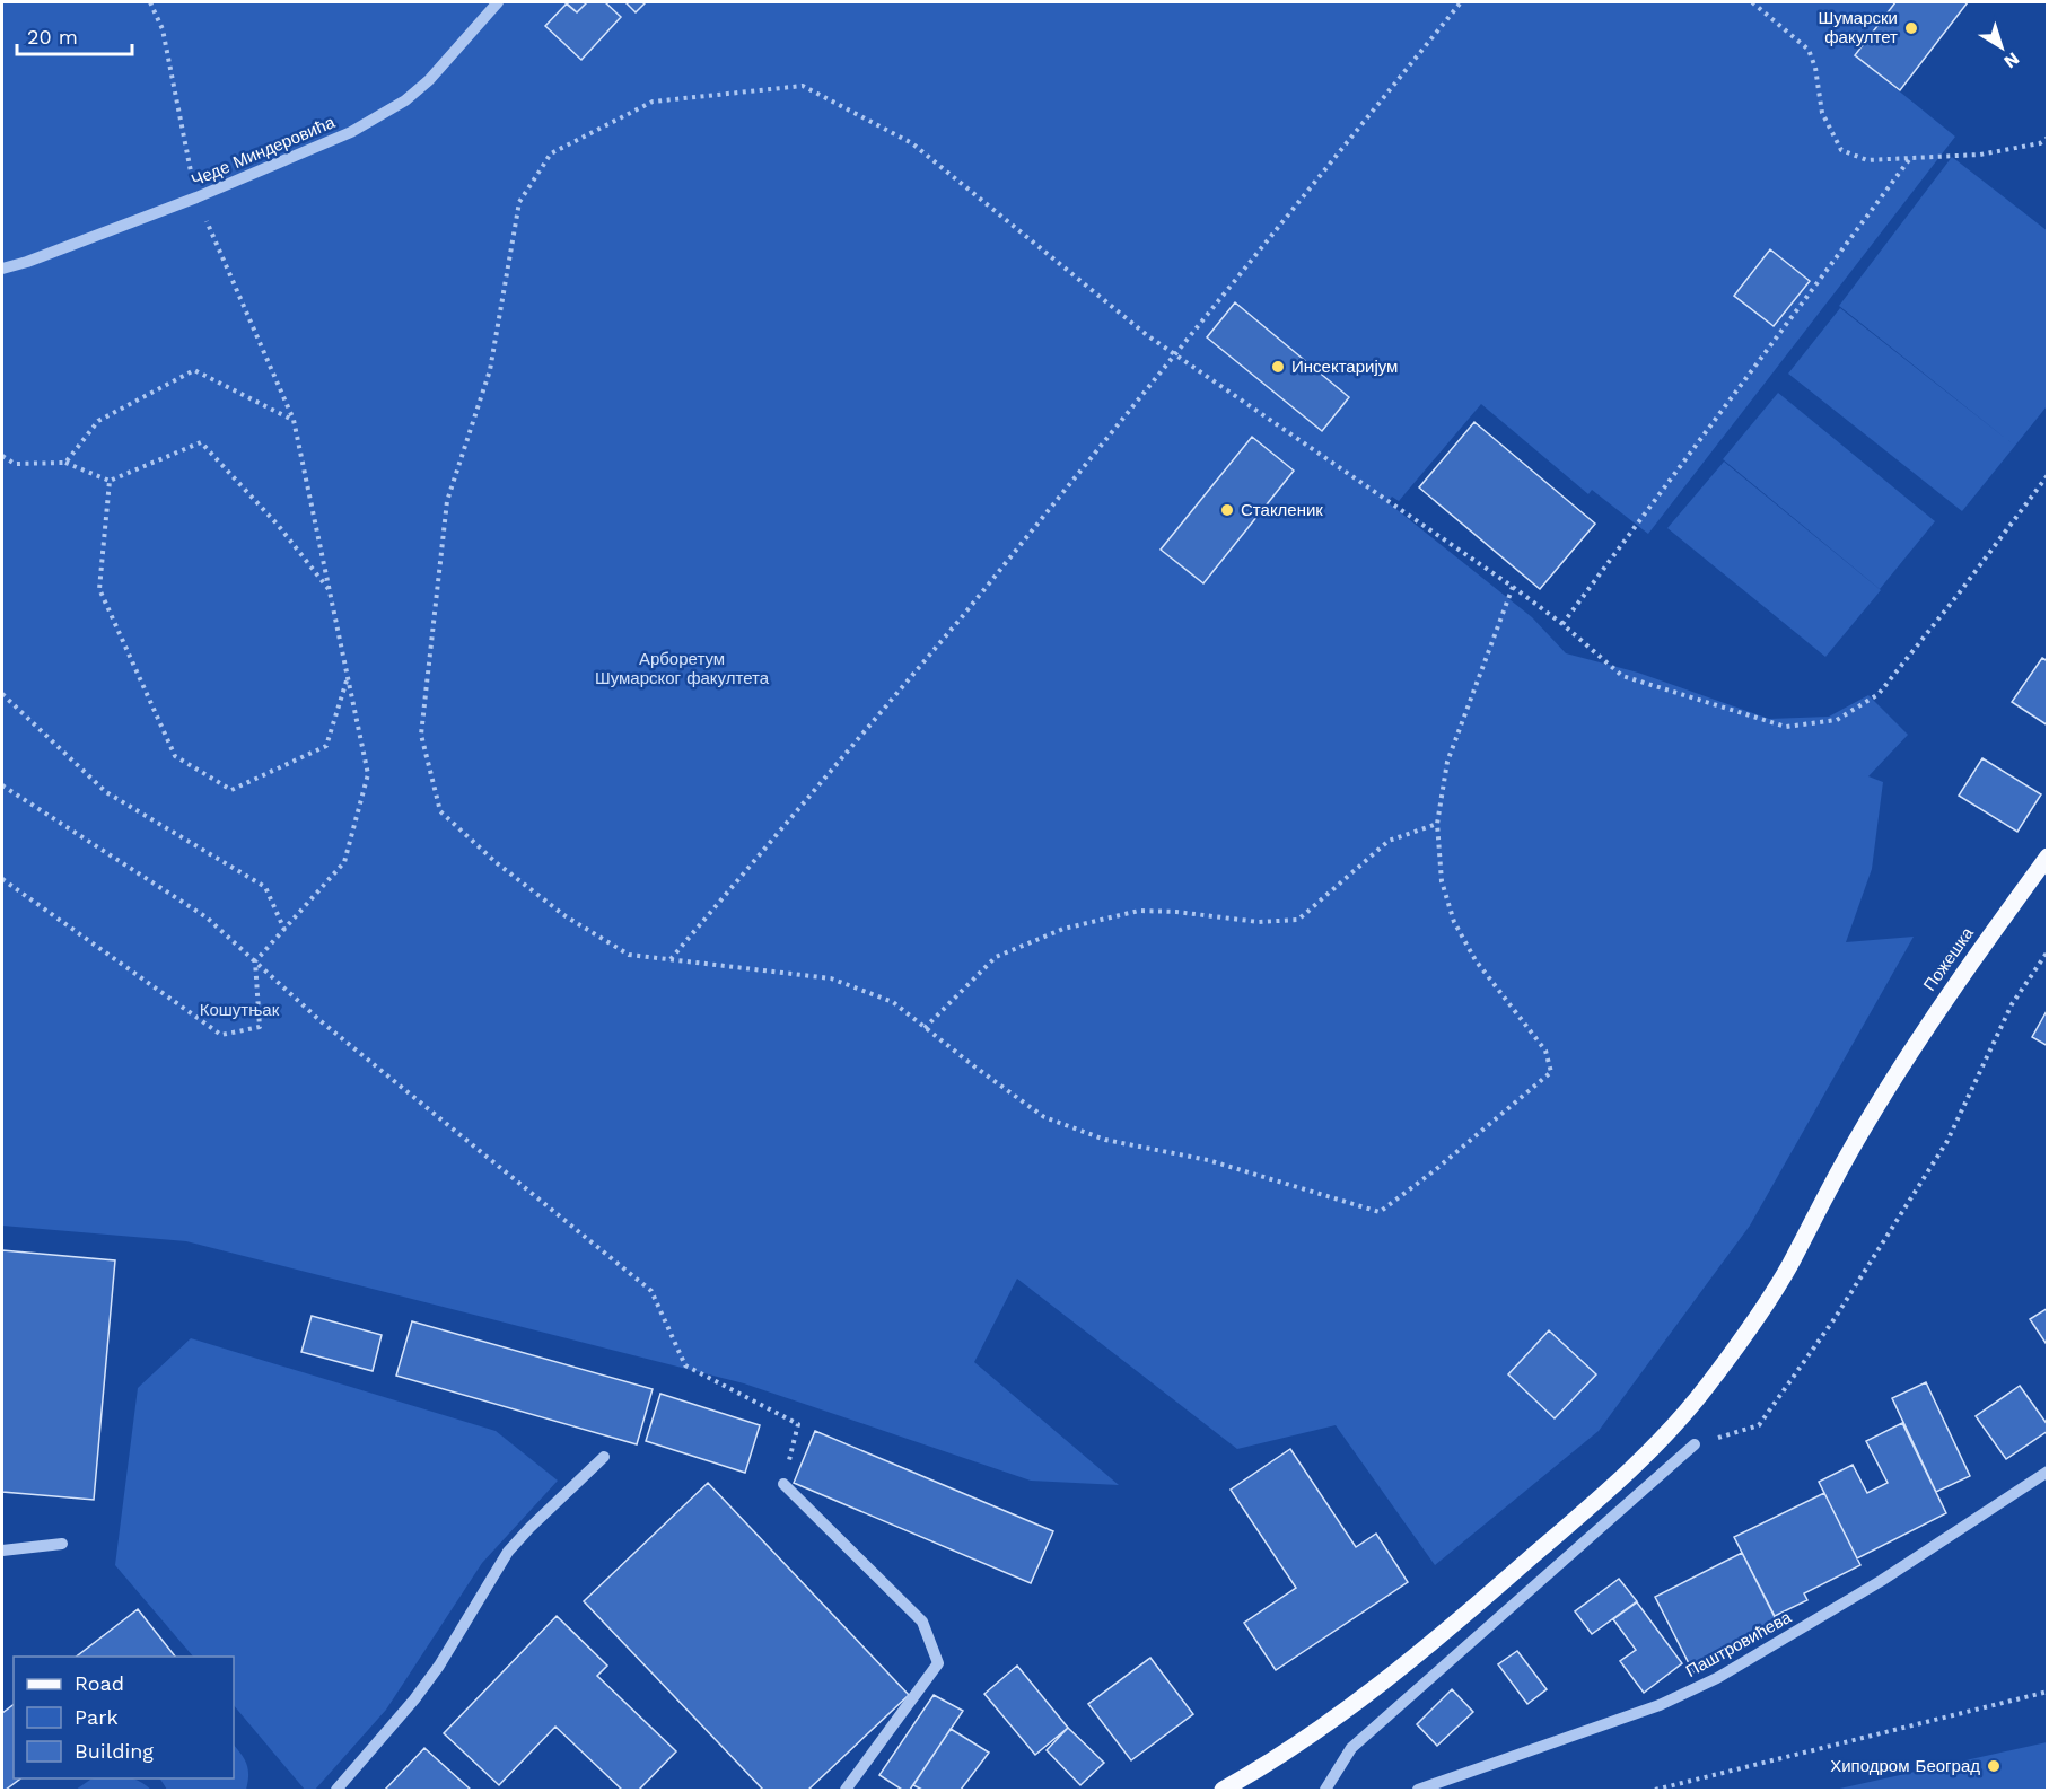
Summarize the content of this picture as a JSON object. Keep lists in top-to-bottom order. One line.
{"streets":{"main road":["Пожешка"],"street":["Чеде Миндеровића","Паштровићева"]},"parks":["Арборетум Шумарског факултета","Кошутњак"],"places":["Шумарски факултет","Инсектаријум","Стакленик","Хиподром Београд"],"legend":["Road","Park","Building"],"scale_bar":"20 m","north":"bottom right"}
